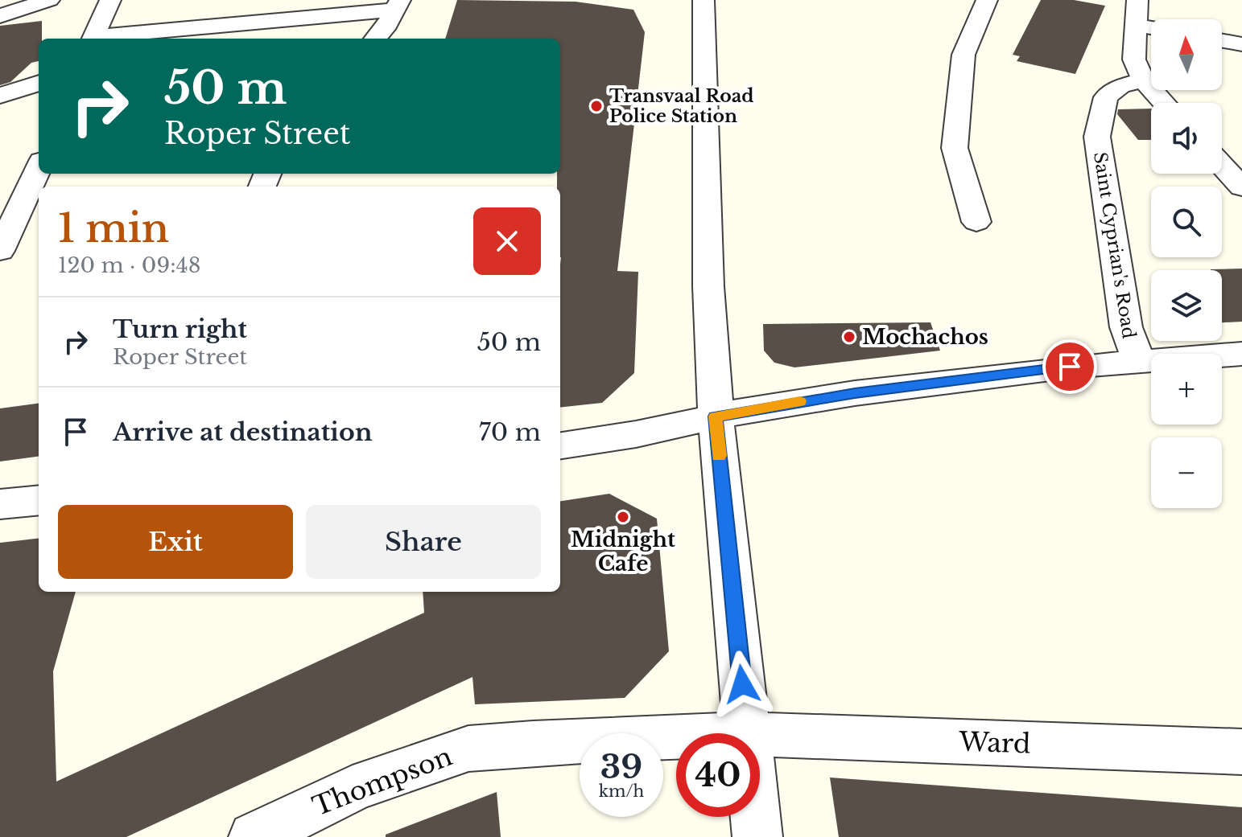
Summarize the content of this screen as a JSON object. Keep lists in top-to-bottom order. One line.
{"streets":{"street":["Saint Cyprian's Road","Ward","Thompson"]},"places":["Transvaal Road Police Station","Mochachos","Midnight Cafe"],"north":"top","page":{"map_buttons":["+","−"],"turn":["50 m","Roper Street"],"heading":["1 min","120 m · 09:48"],"list":[{"name":"Turn right","note":"Roper Street","value":"50 m"},{"name":"Arrive at destination","value":"70 m"}],"buttons":["Exit","Share"],"speed":"39 km/h","limit":"40"}}
